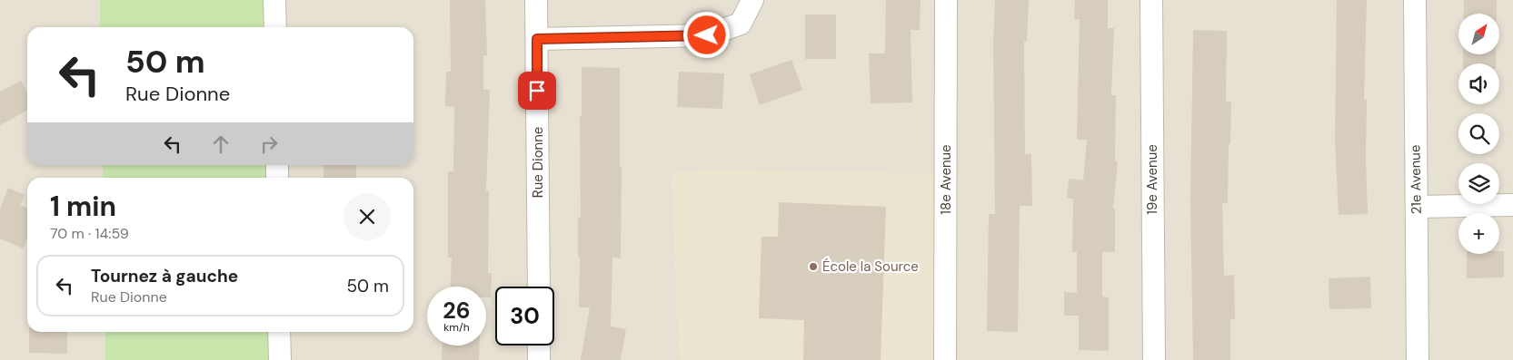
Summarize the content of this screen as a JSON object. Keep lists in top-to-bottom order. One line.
{"streets":{"street":["Rue Dionne","18e Avenue","19e Avenue","21e Avenue"]},"places":["École la Source"],"north":"top right","page":{"map_buttons":"+","turn":["50 m","Rue Dionne"],"heading":["1 min","70 m · 14:59"],"list":[{"name":"Tournez à gauche","note":"Rue Dionne","value":"50 m"}],"speed":"26 km/h","limit":"30"}}
